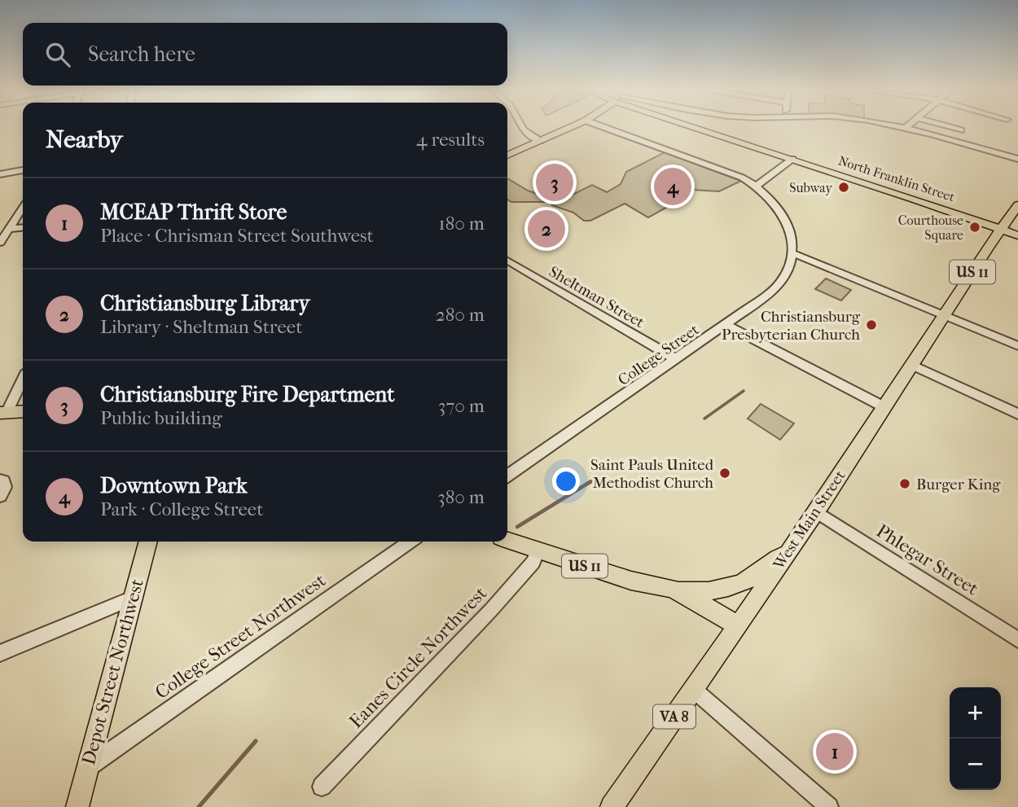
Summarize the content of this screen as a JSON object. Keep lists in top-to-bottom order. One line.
{"streets":{"main road":["North Franklin Street","US 11","West Main Street","Depot Street Northwest","VA 8"],"street":["Sheltman Street","College Street","Phlegar Street","College Street Northwest","Eanes Circle Northwest"]},"crossings":[["North Franklin Street","US 11"],["North Franklin Street","West Main Street"],["US 11","West Main Street"],["US 11","Eanes Circle Northwest"],["Sheltman Street","College Street"],["West Main Street","Phlegar Street"],["College Street Northwest","Depot Street Northwest"]],"places":["Subway","Courthouse Square","Christiansburg Presbyterian Church","Saint Pauls United Methodist Church","Burger King"],"page":{"search":"Search here","heading":["Nearby","4 results"],"pins":["3","4","2","1"],"list":[{"mark":"1","name":"MCEAP Thrift Store","note":"Place · Chrisman Street Southwest","value":"180 m"},{"mark":"2","name":"Christiansburg Library","note":"Library · Sheltman Street","value":"280 m"},{"mark":"3","name":"Christiansburg Fire Department","note":"Public building","value":"370 m"},{"mark":"4","name":"Downtown Park","note":"Park · College Street","value":"380 m"}],"map_buttons":["+","−"]}}
